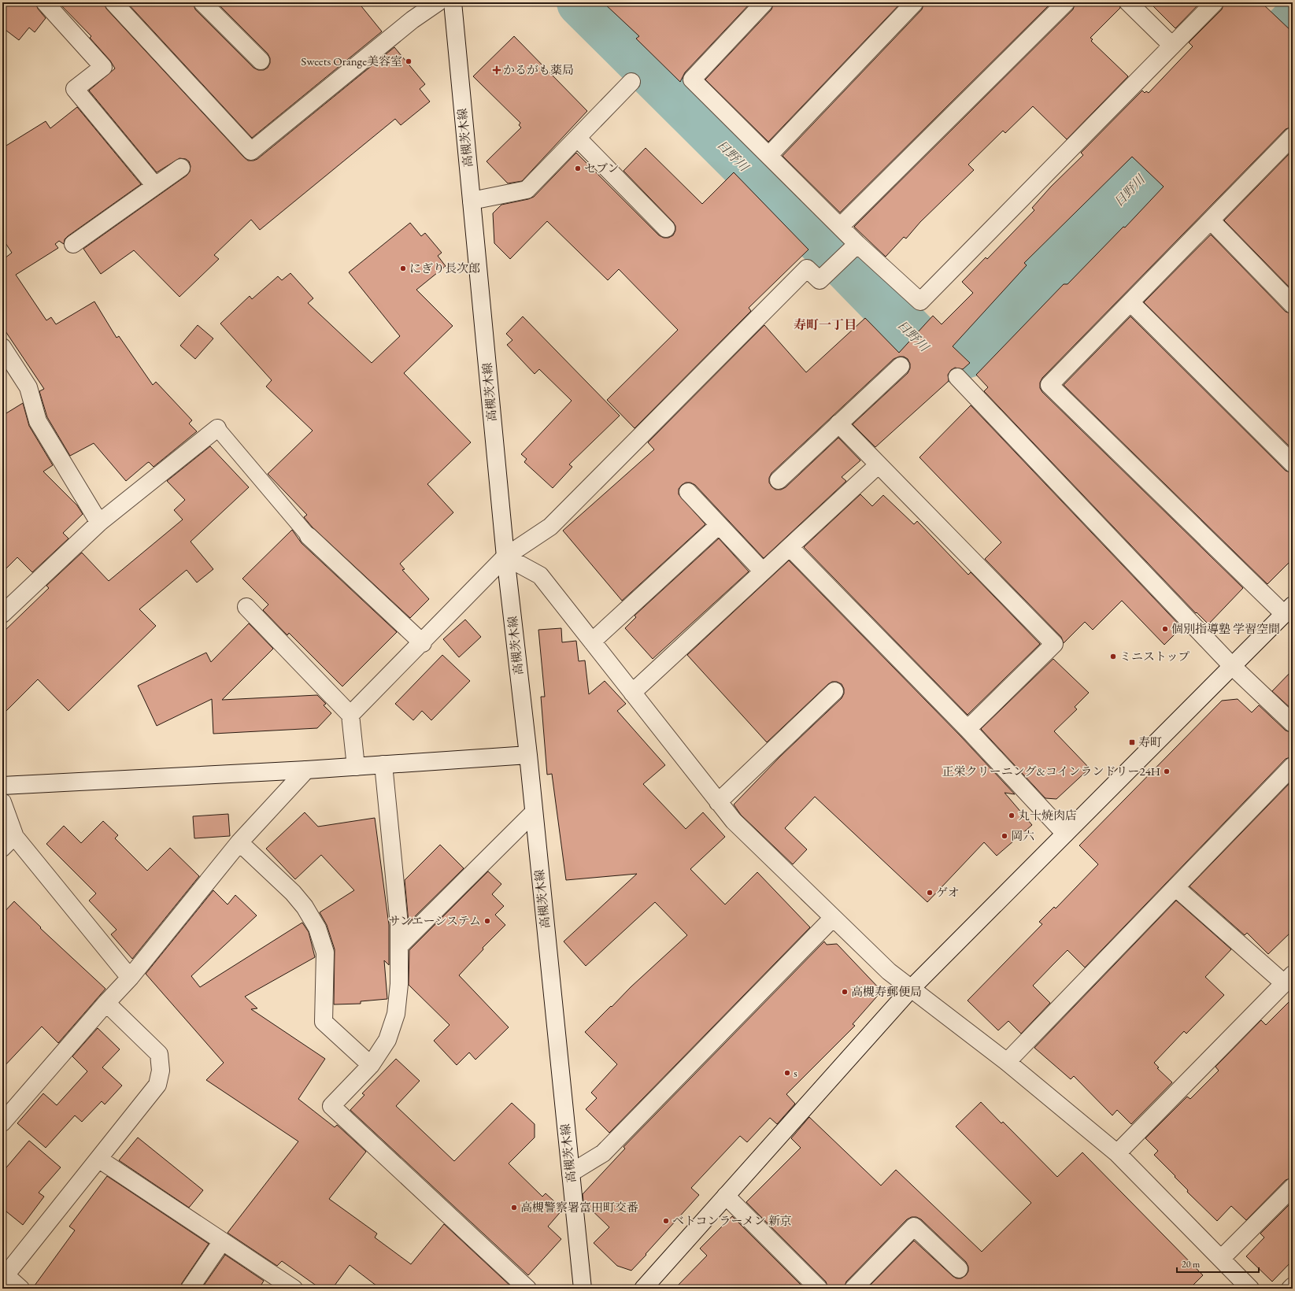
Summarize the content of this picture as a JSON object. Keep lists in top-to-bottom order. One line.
{"streets":{"street":["高槻茨木線"]},"districts":["寿町一丁目"],"water":["日野川"],"places":{"other":["Sweets Orange美容室","セブン","にぎり長次郎","個別指導塾 学習空間","ミニストップ","正栄クリーニング&コインランドリー24H","丸十焼肉店","岡六","ゲオ","サンエーシステム","高槻寿郵便局","s","高槻警察署富田町交番","ベトコンラーメン 新京"],"health":["かるがも薬局"],"transit":["寿町"]},"scale_bar":"20 m"}
